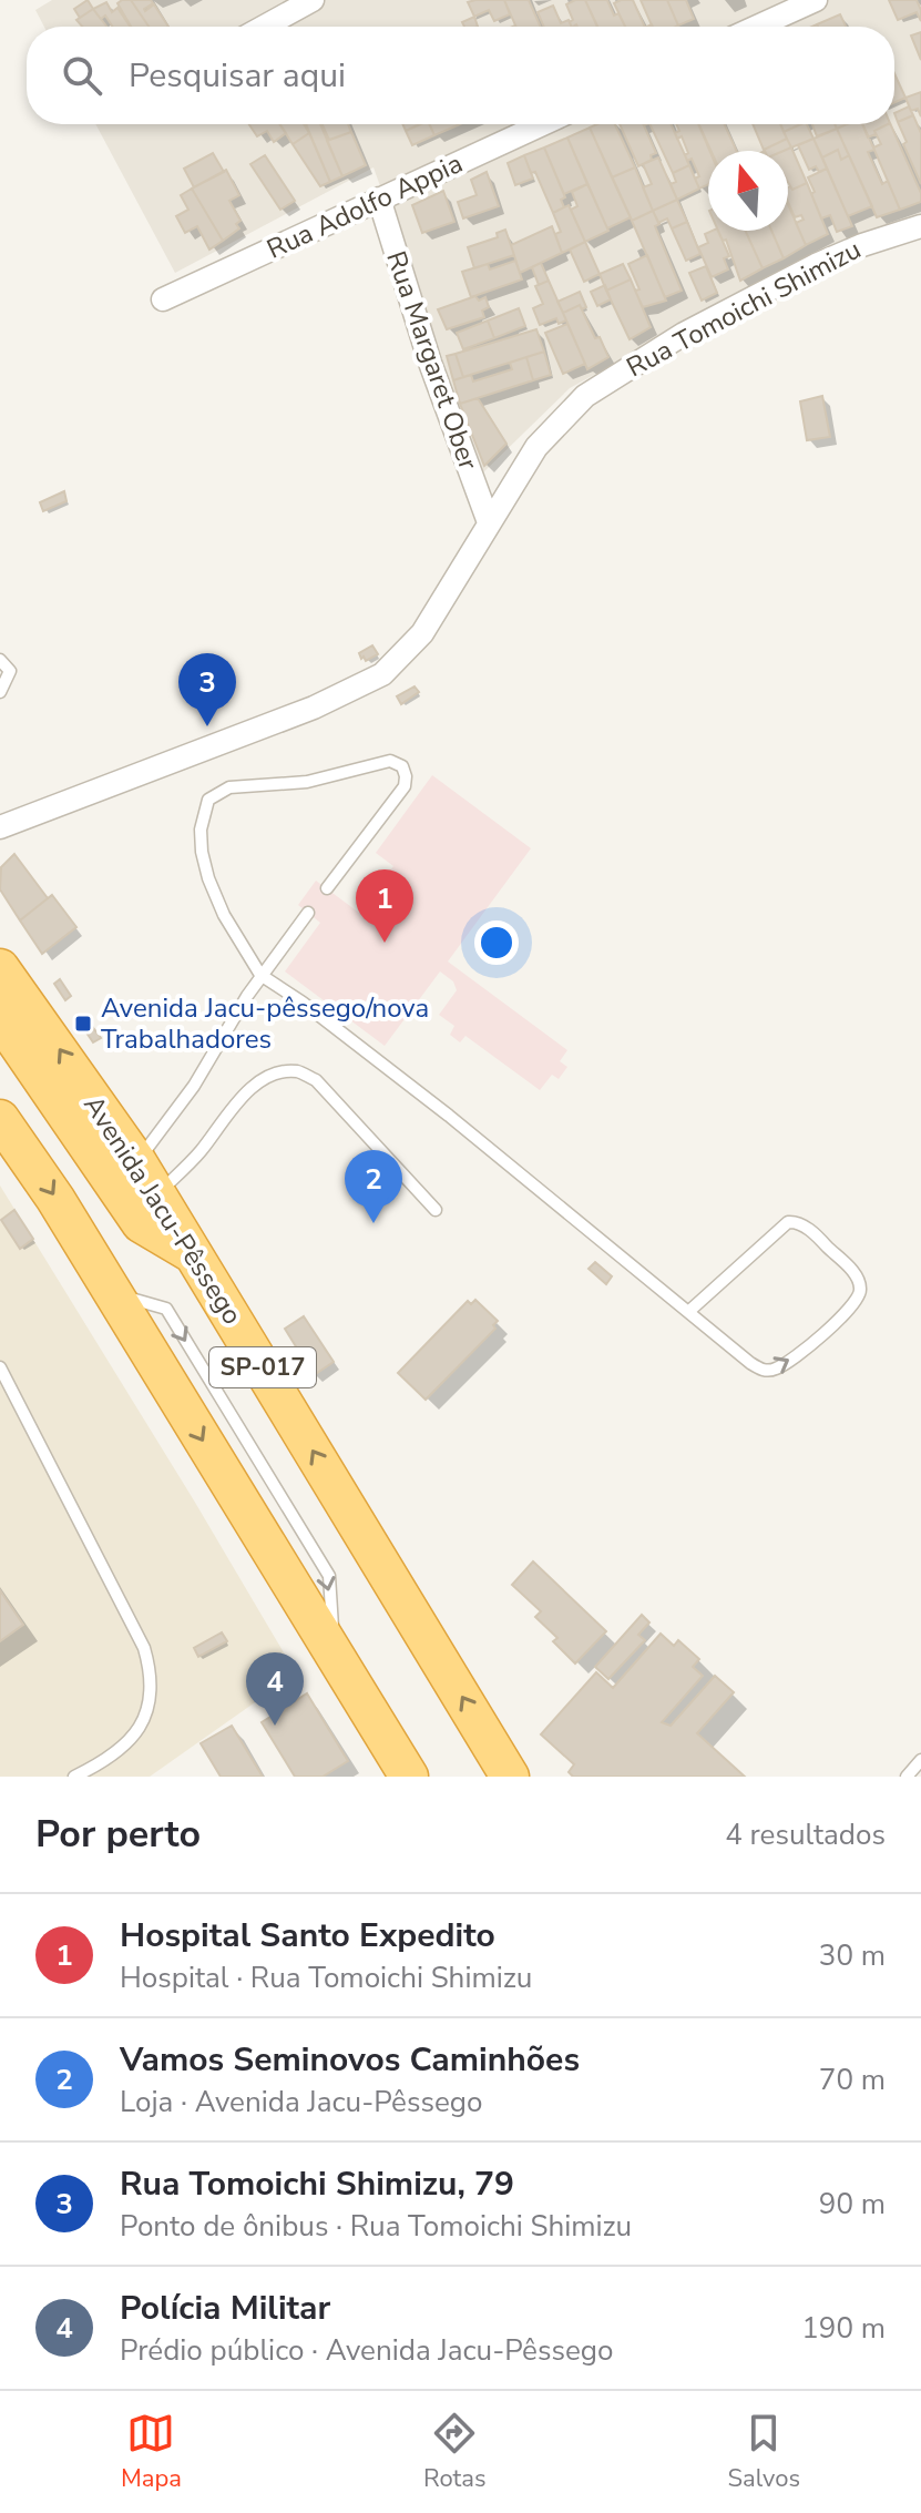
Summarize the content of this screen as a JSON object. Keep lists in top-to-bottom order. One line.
{"streets":{"highway":["Avenida Jacu-Pêssego","SP-017"],"street":["Rua Adolfo Appia","Rua Tomoichi Shimizu","Rua Margaret Ober"]},"crossings":[["Rua Adolfo Appia","Rua Margaret Ober"],["Rua Tomoichi Shimizu","Rua Margaret Ober"]],"places":{"transit":["Avenida Jacu-pêssego/nova Trabalhadores"]},"north":"top","page":{"search":"Pesquisar aqui","pins":["3","1","2","4"],"heading":["Por perto","4 resultados"],"list":[{"mark":"1","name":"Hospital Santo Expedito","note":"Hospital · Rua Tomoichi Shimizu","value":"30 m"},{"mark":"2","name":"Vamos Seminovos Caminhões","note":"Loja · Avenida Jacu-Pêssego","value":"70 m"},{"mark":"3","name":"Rua Tomoichi Shimizu, 79","note":"Ponto de ônibus · Rua Tomoichi Shimizu","value":"90 m"},{"mark":"4","name":"Polícia Militar","note":"Prédio público · Avenida Jacu-Pêssego","value":"190 m"}],"nav":["Mapa","Rotas","Salvos"]}}
